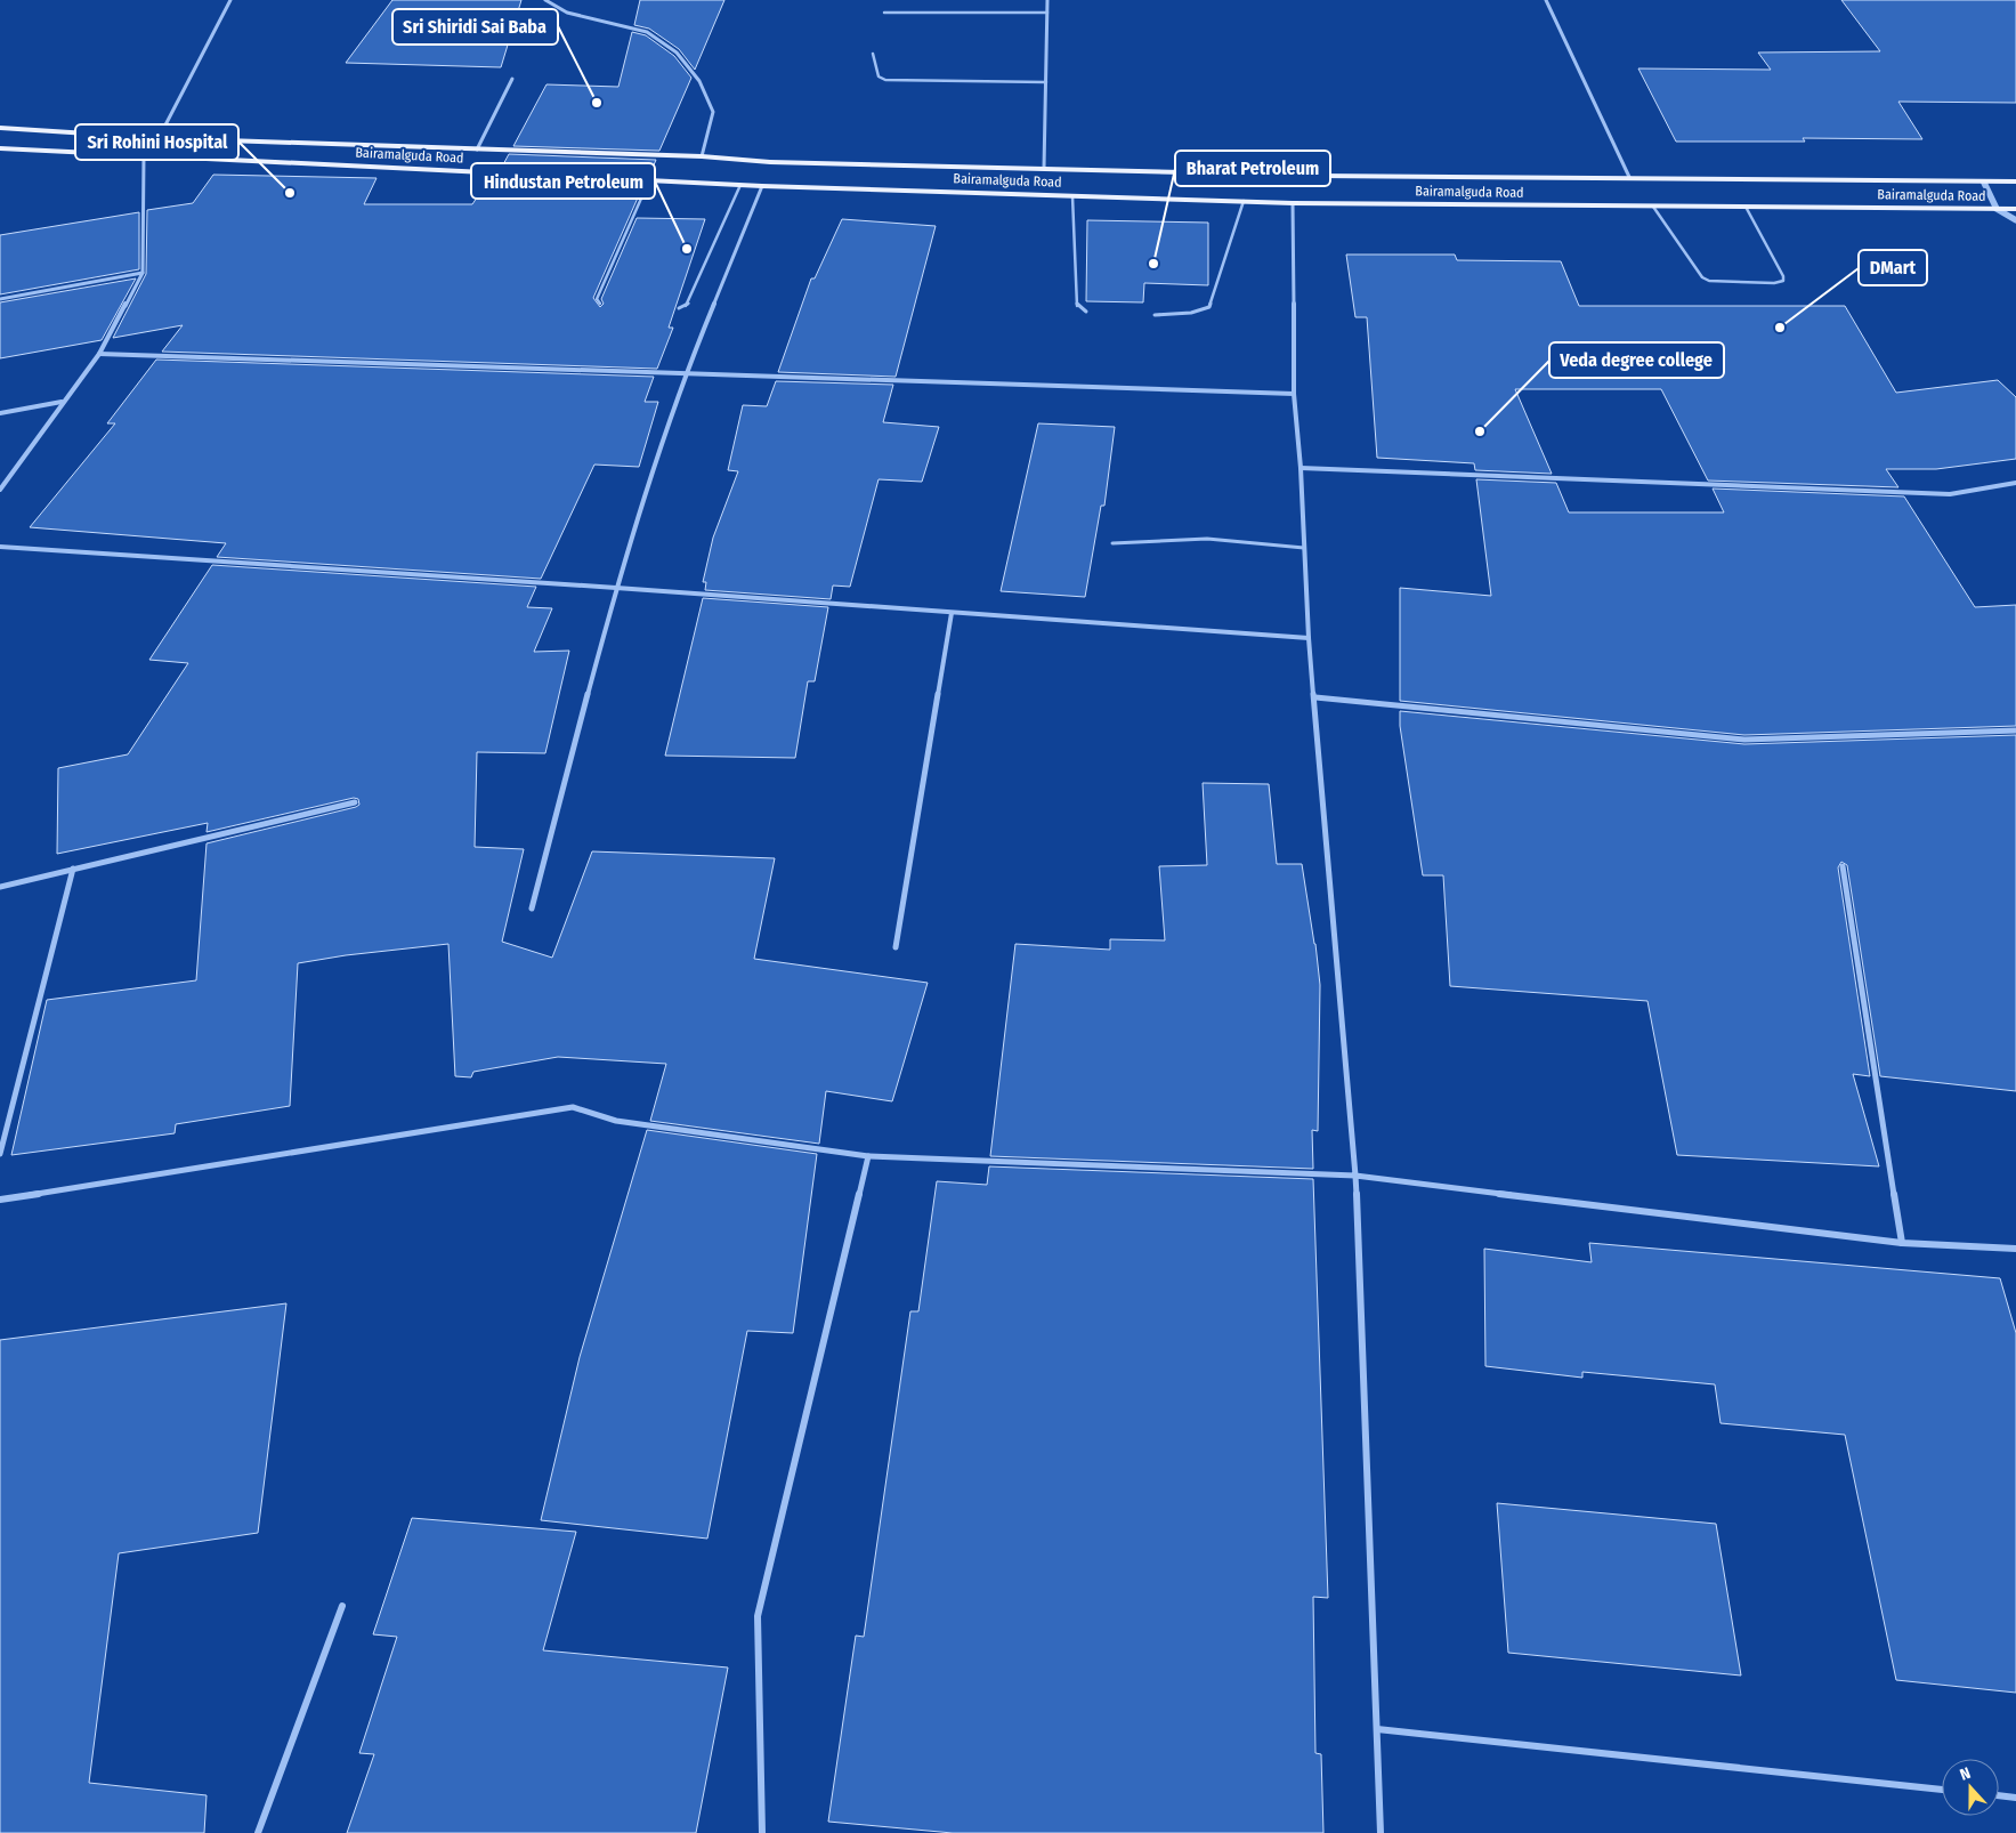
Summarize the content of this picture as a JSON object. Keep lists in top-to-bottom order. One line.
{"streets":{"main road":["Bairamalguda Road"]},"places":["Sri Shiridi Sai Baba","Sri Rohini Hospital","Hindustan Petroleum","Bharat Petroleum","DMart","Veda degree college"],"north":"top"}
